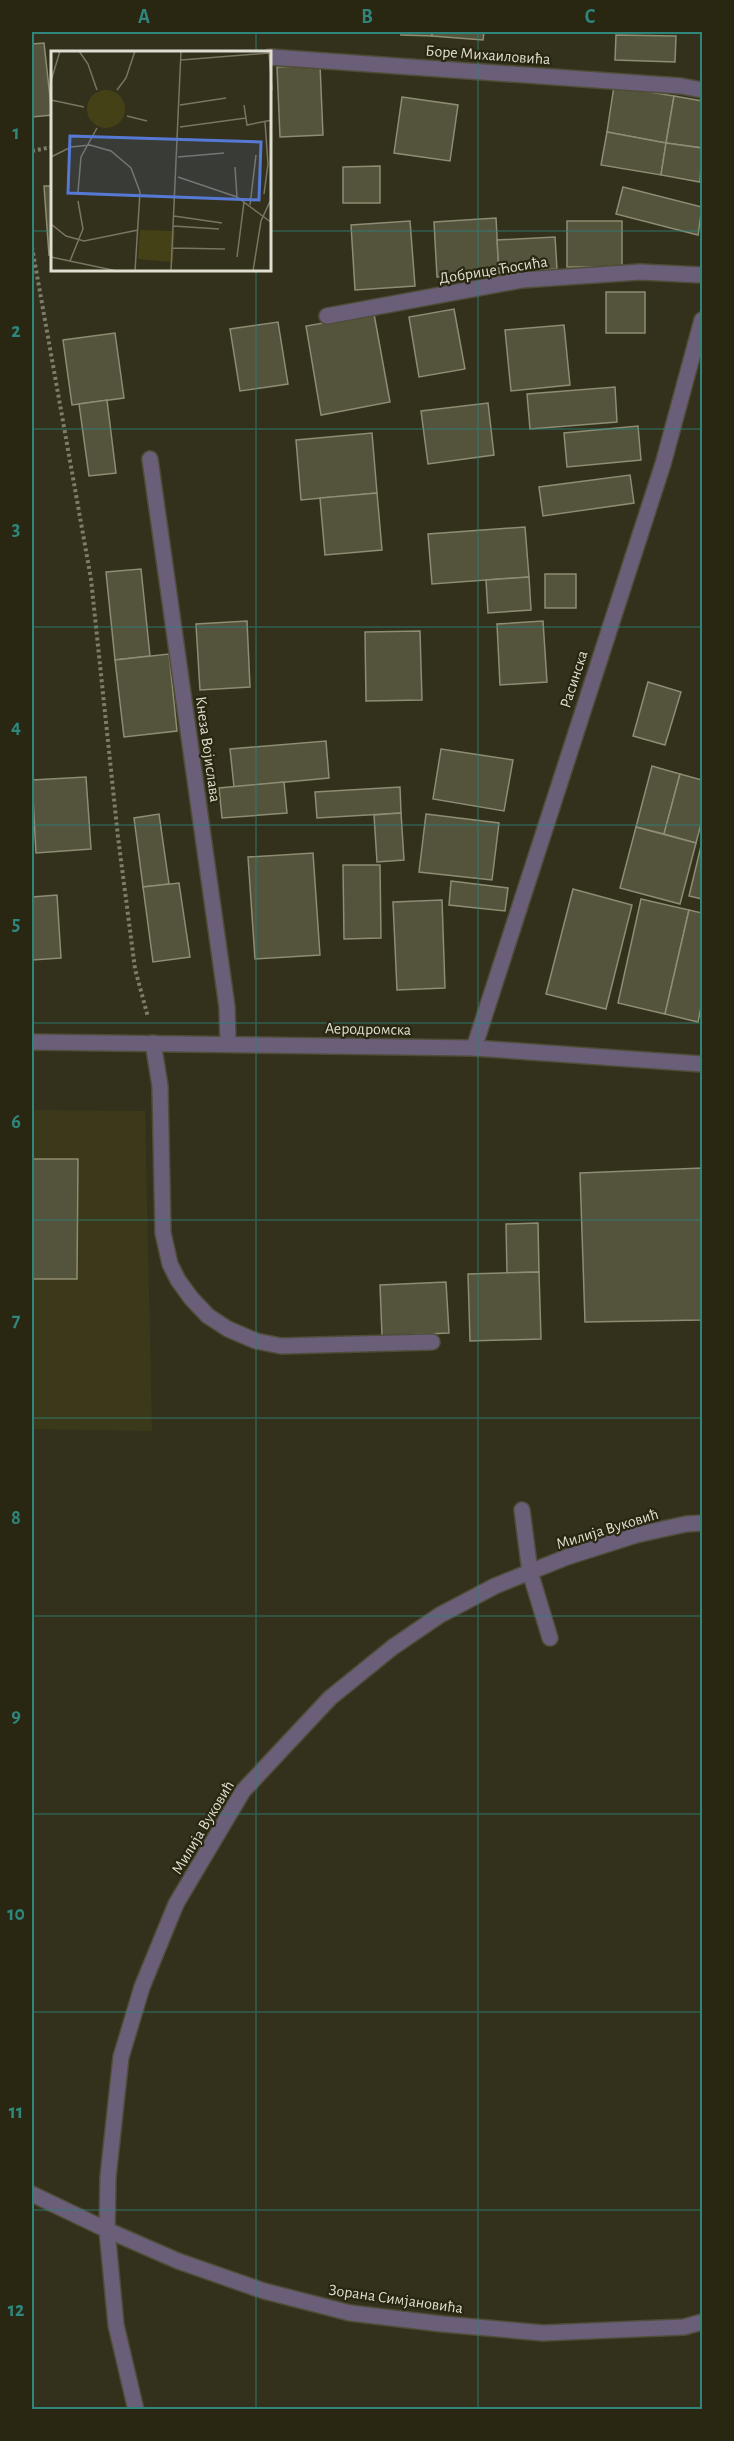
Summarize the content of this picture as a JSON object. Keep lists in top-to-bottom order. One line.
{"streets":{"street":["Боре Михаиловића","Добрице Ћосића","Расинска","Кнеза Војислава","Аеродромска","Милија Вуковић","Зорана Симјановића"]},"crossings":[["Расинска","Аеродромска"],["Кнеза Војислава","Аеродромска"],["Милија Вуковић","Зорана Симјановића"]],"grid":{"columns":["A","B","C"],"rows":["1","2","3","4","5","6","7","8","9","10","11","12"]}}
